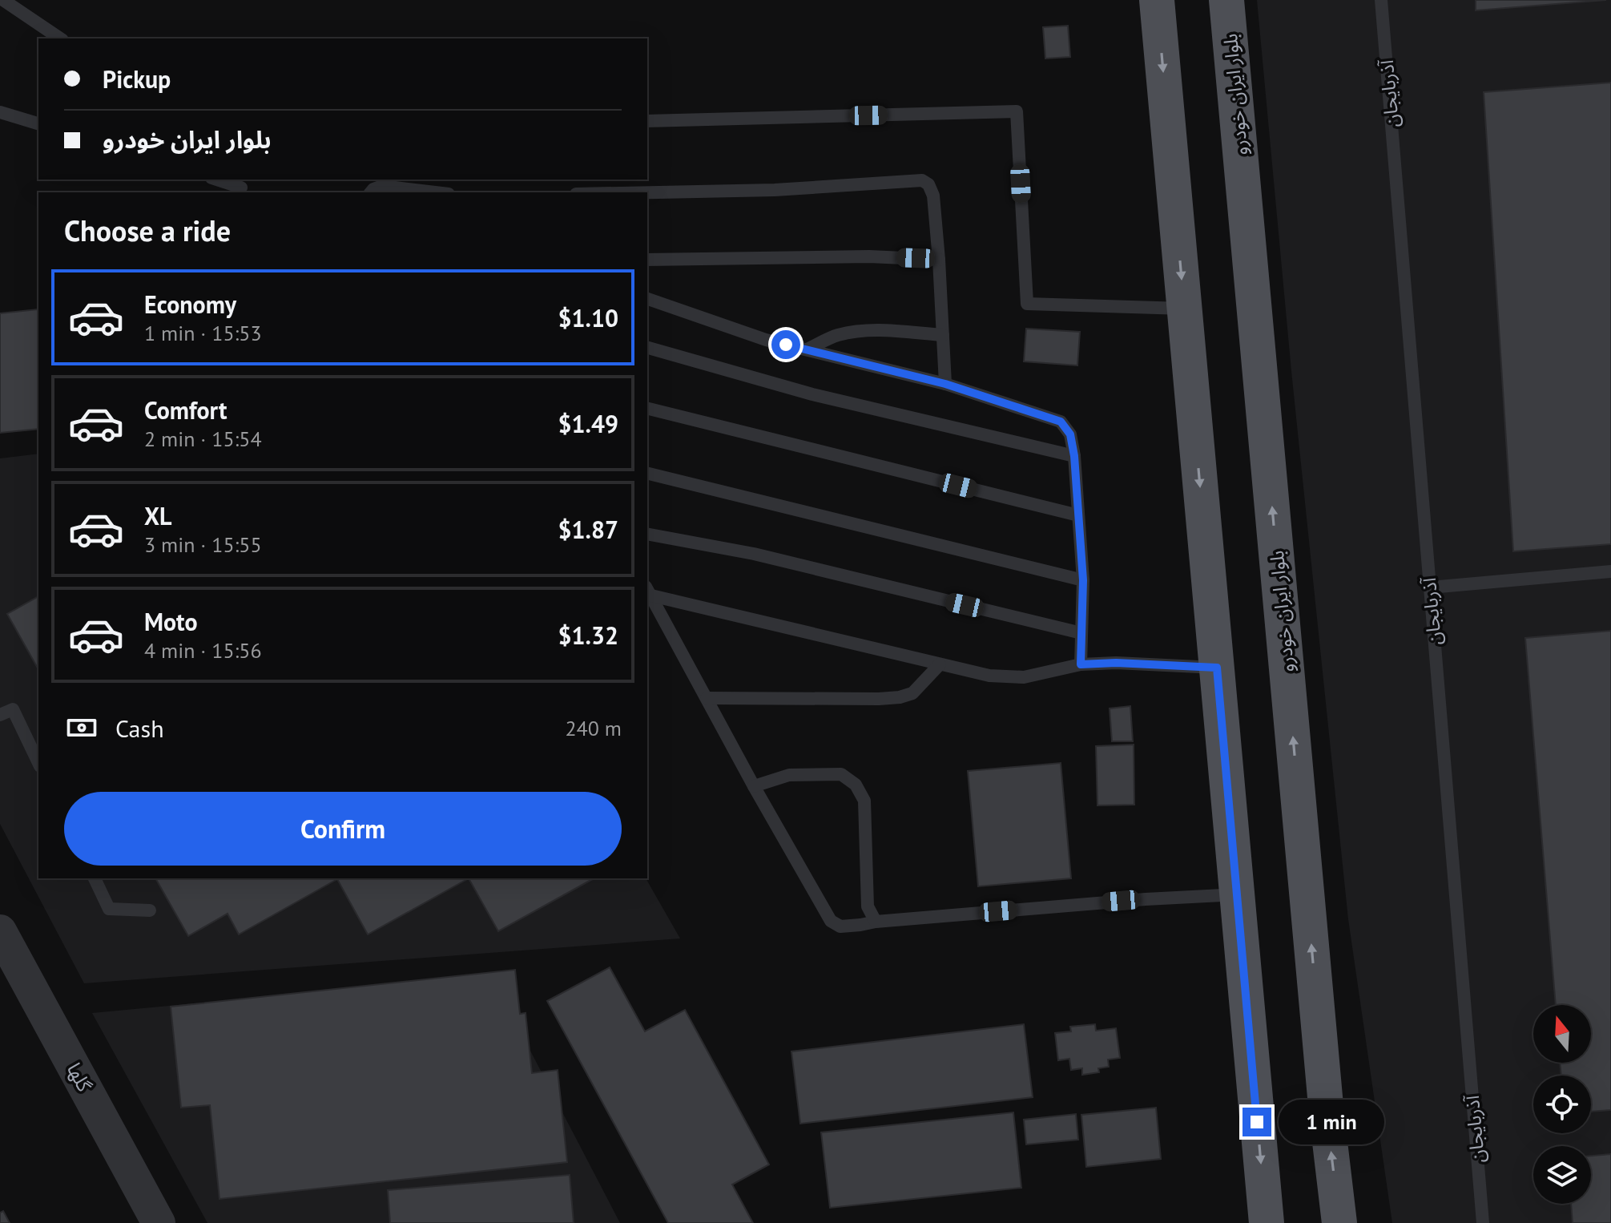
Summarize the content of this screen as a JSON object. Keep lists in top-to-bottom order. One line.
{"streets":{"main road":["بلوار ایران خودرو"],"street":["گلها"],"lane":["آذربایجان"]},"north":"top","page":{"banner":["Pickup","بلوار ایران خودرو"],"heading":"Choose a ride","list":[{"name":"Economy","note":"1 min · 15:53","value":"$1.10"},{"name":"Comfort","note":"2 min · 15:54","value":"$1.49"},{"name":"XL","note":"3 min · 15:55","value":"$1.87"},{"name":"Moto","note":"4 min · 15:56","value":"$1.32"}],"pay":["Cash","240 m"],"buttons":"Confirm","bubble":"1 min"}}
